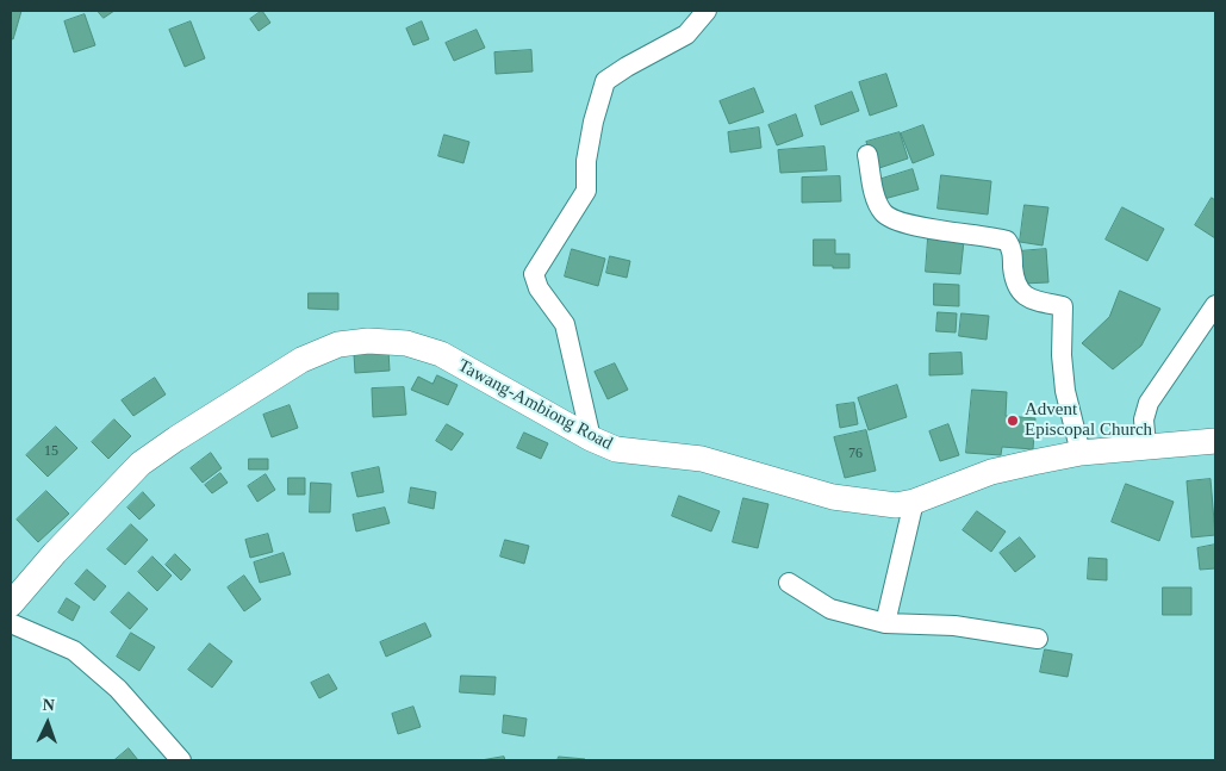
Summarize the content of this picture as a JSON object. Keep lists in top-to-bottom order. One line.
{"streets":{"main road":["Tawang-Ambiong Road"]},"places":["Advent Episcopal Church"],"house_numbers":["15","76"],"north":"top"}
